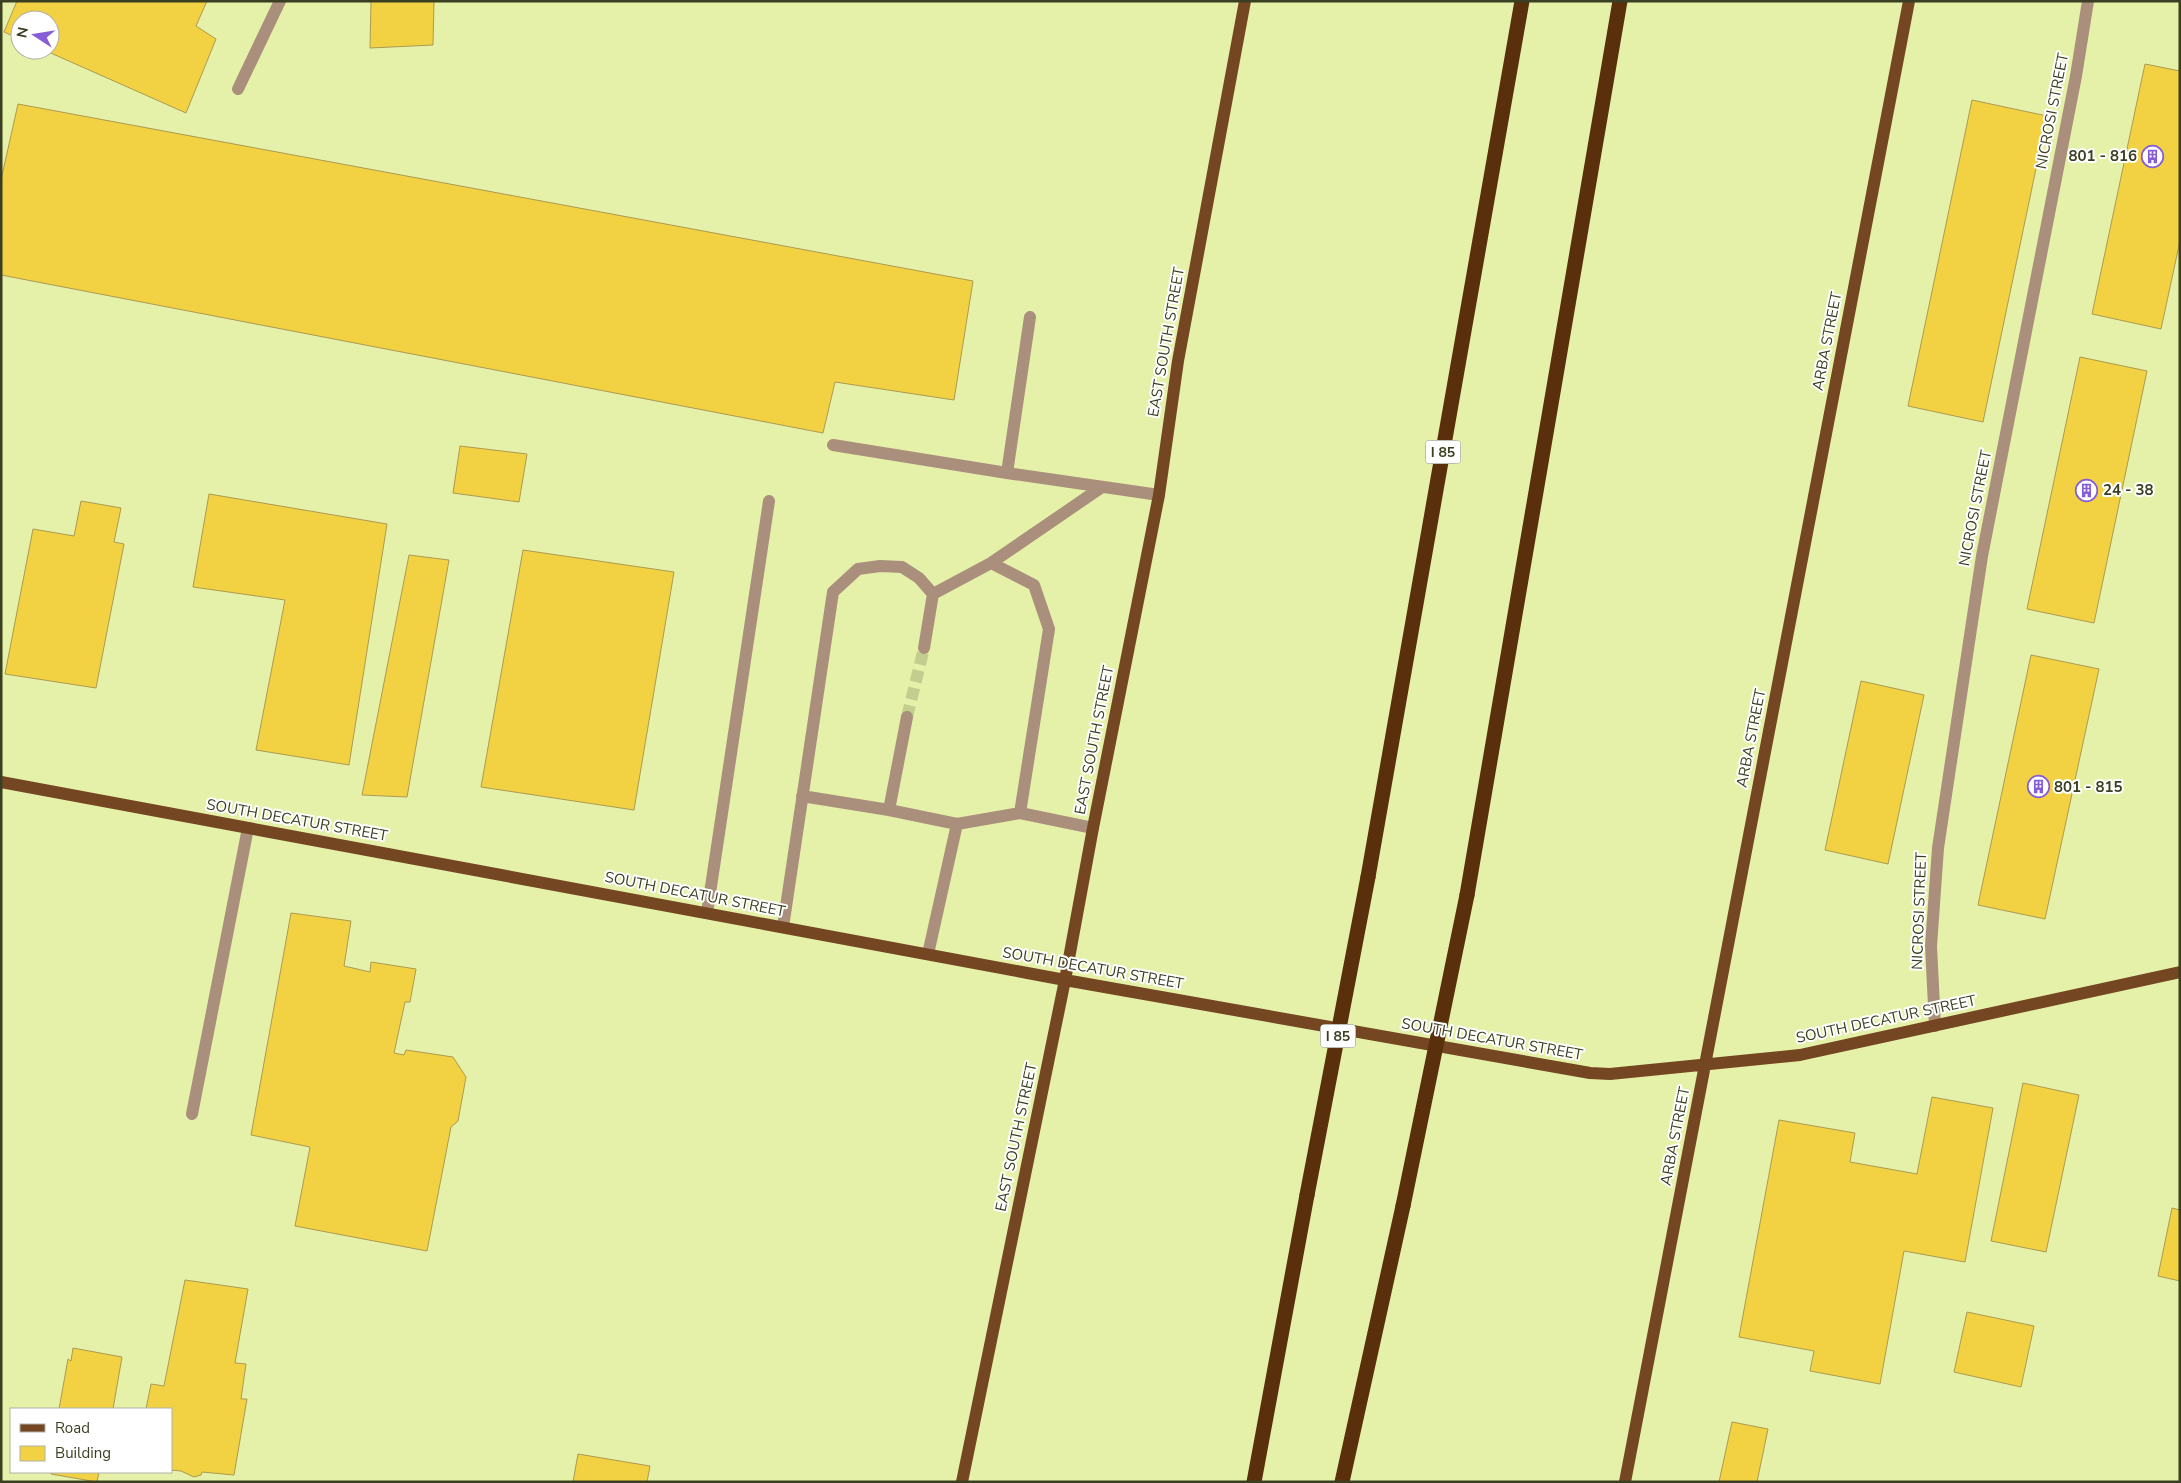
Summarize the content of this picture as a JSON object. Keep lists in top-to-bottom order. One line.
{"streets":{"highway":["I 85"],"main road":["ARBA STREET","EAST SOUTH STREET","SOUTH DECATUR STREET"],"street":["NICROSI STREET"]},"crossings":[["NICROSI STREET","SOUTH DECATUR STREET"],["ARBA STREET","SOUTH DECATUR STREET"],["EAST SOUTH STREET","SOUTH DECATUR STREET"]],"places":{"building":["801 - 816","24 - 38","801 - 815"]},"legend":["Road","Building"],"north":"left"}
